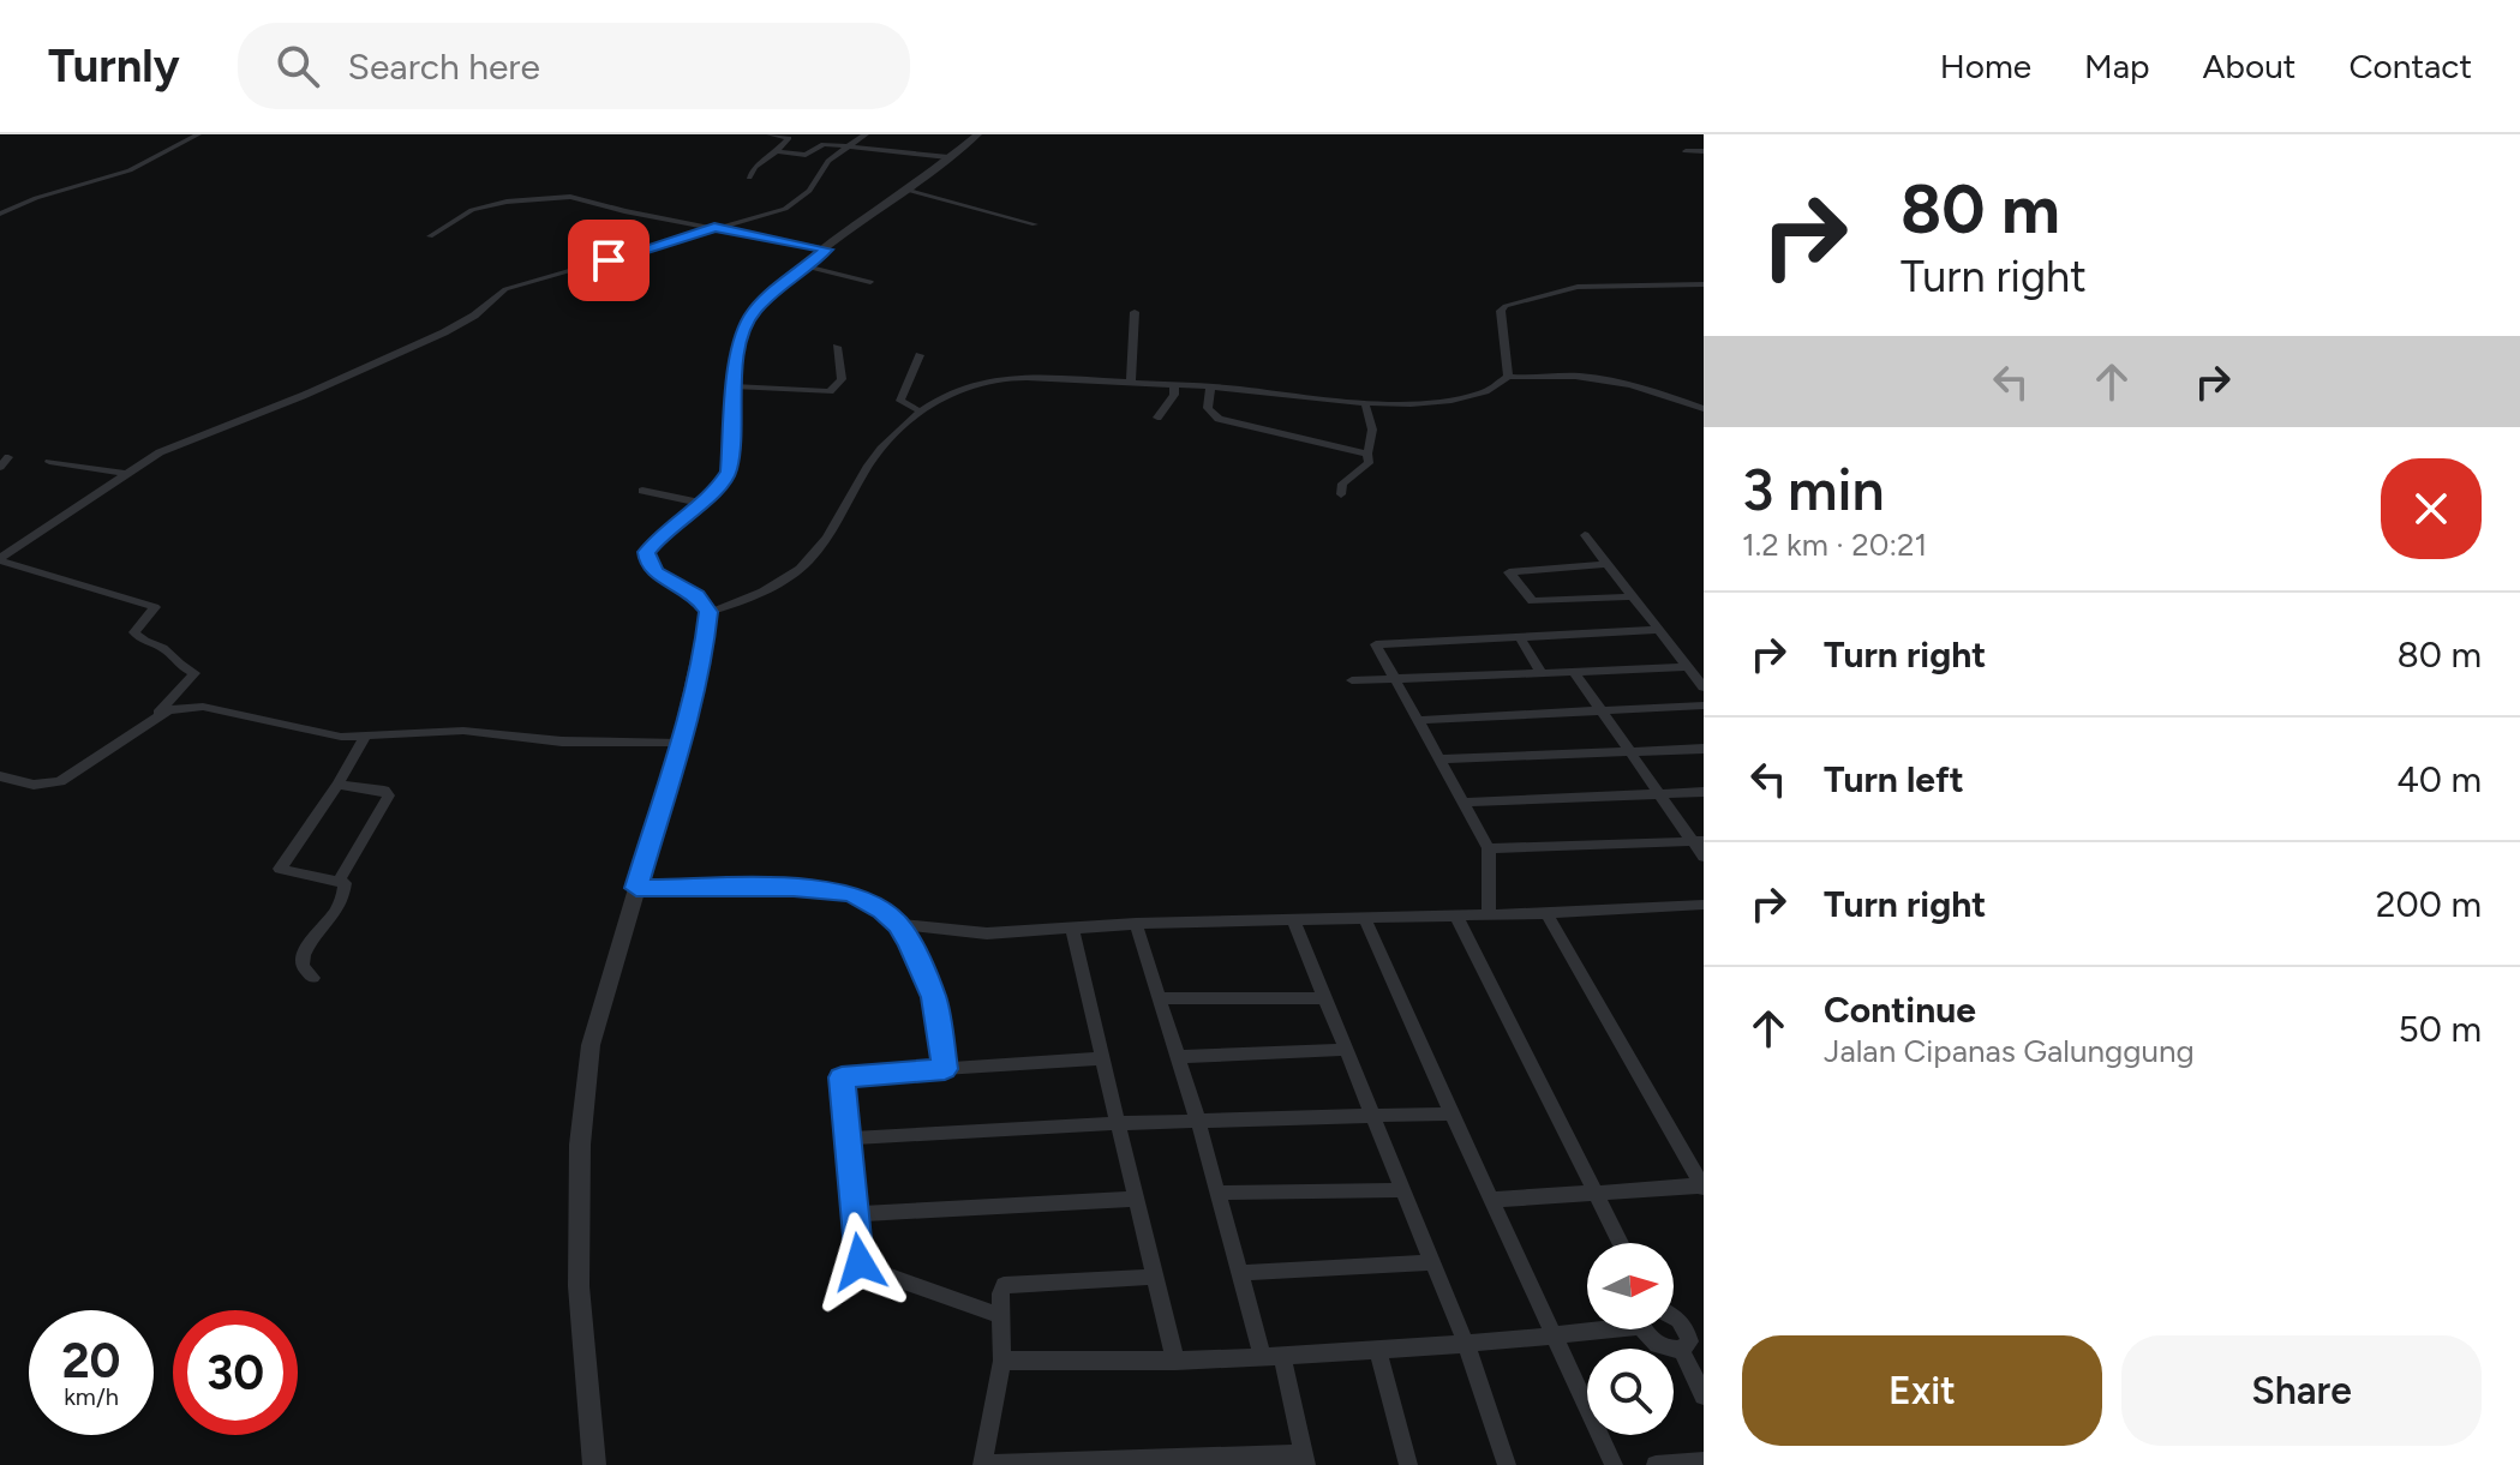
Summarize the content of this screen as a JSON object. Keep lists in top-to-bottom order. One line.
{"north":"right","page":{"header":"Turnly","search":"Search here","nav":["Home","Map","About","Contact"],"turn":["80 m","Turn right"],"heading":["3 min","1.2 km · 20:21"],"list":[{"name":"Turn right","value":"80 m"},{"name":"Turn left","value":"40 m"},{"name":"Turn right","value":"200 m"},{"name":"Continue","note":"Jalan Cipanas Galunggung","value":"50 m"}],"speed":"20 km/h","limit":"30","buttons":["Exit","Share"]}}
